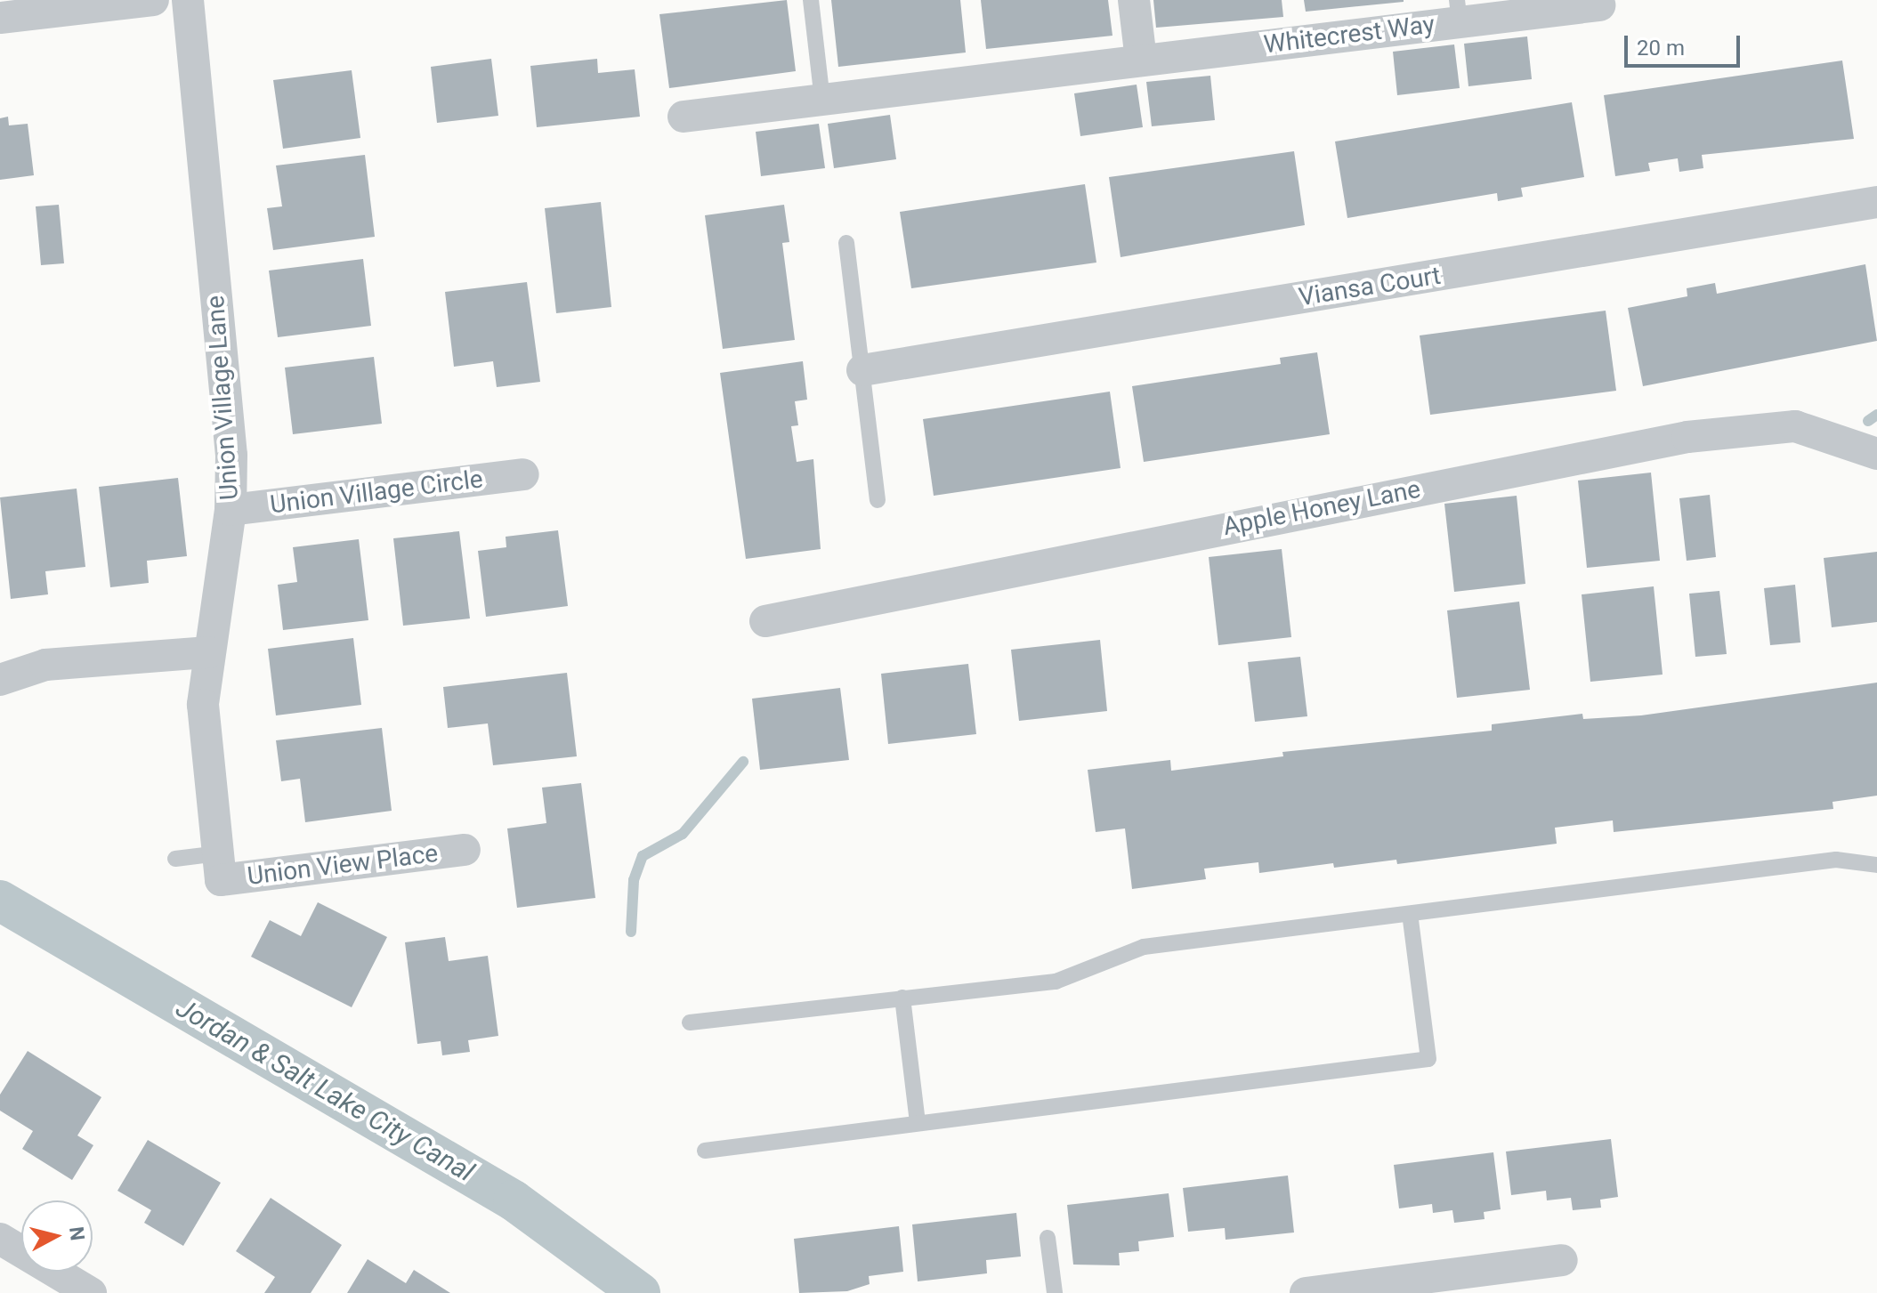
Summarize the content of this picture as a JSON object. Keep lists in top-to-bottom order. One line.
{"streets":{"street":["Whitecrest Way","Viansa Court","Union Village Lane","Union Village Circle","Apple Honey Lane","Union View Place"]},"crossings":[["Union Village Lane","Union Village Circle"],["Union Village Lane","Union View Place"]],"water":["Jordan & Salt Lake City Canal"],"scale_bar":"20 m","north":"right"}
